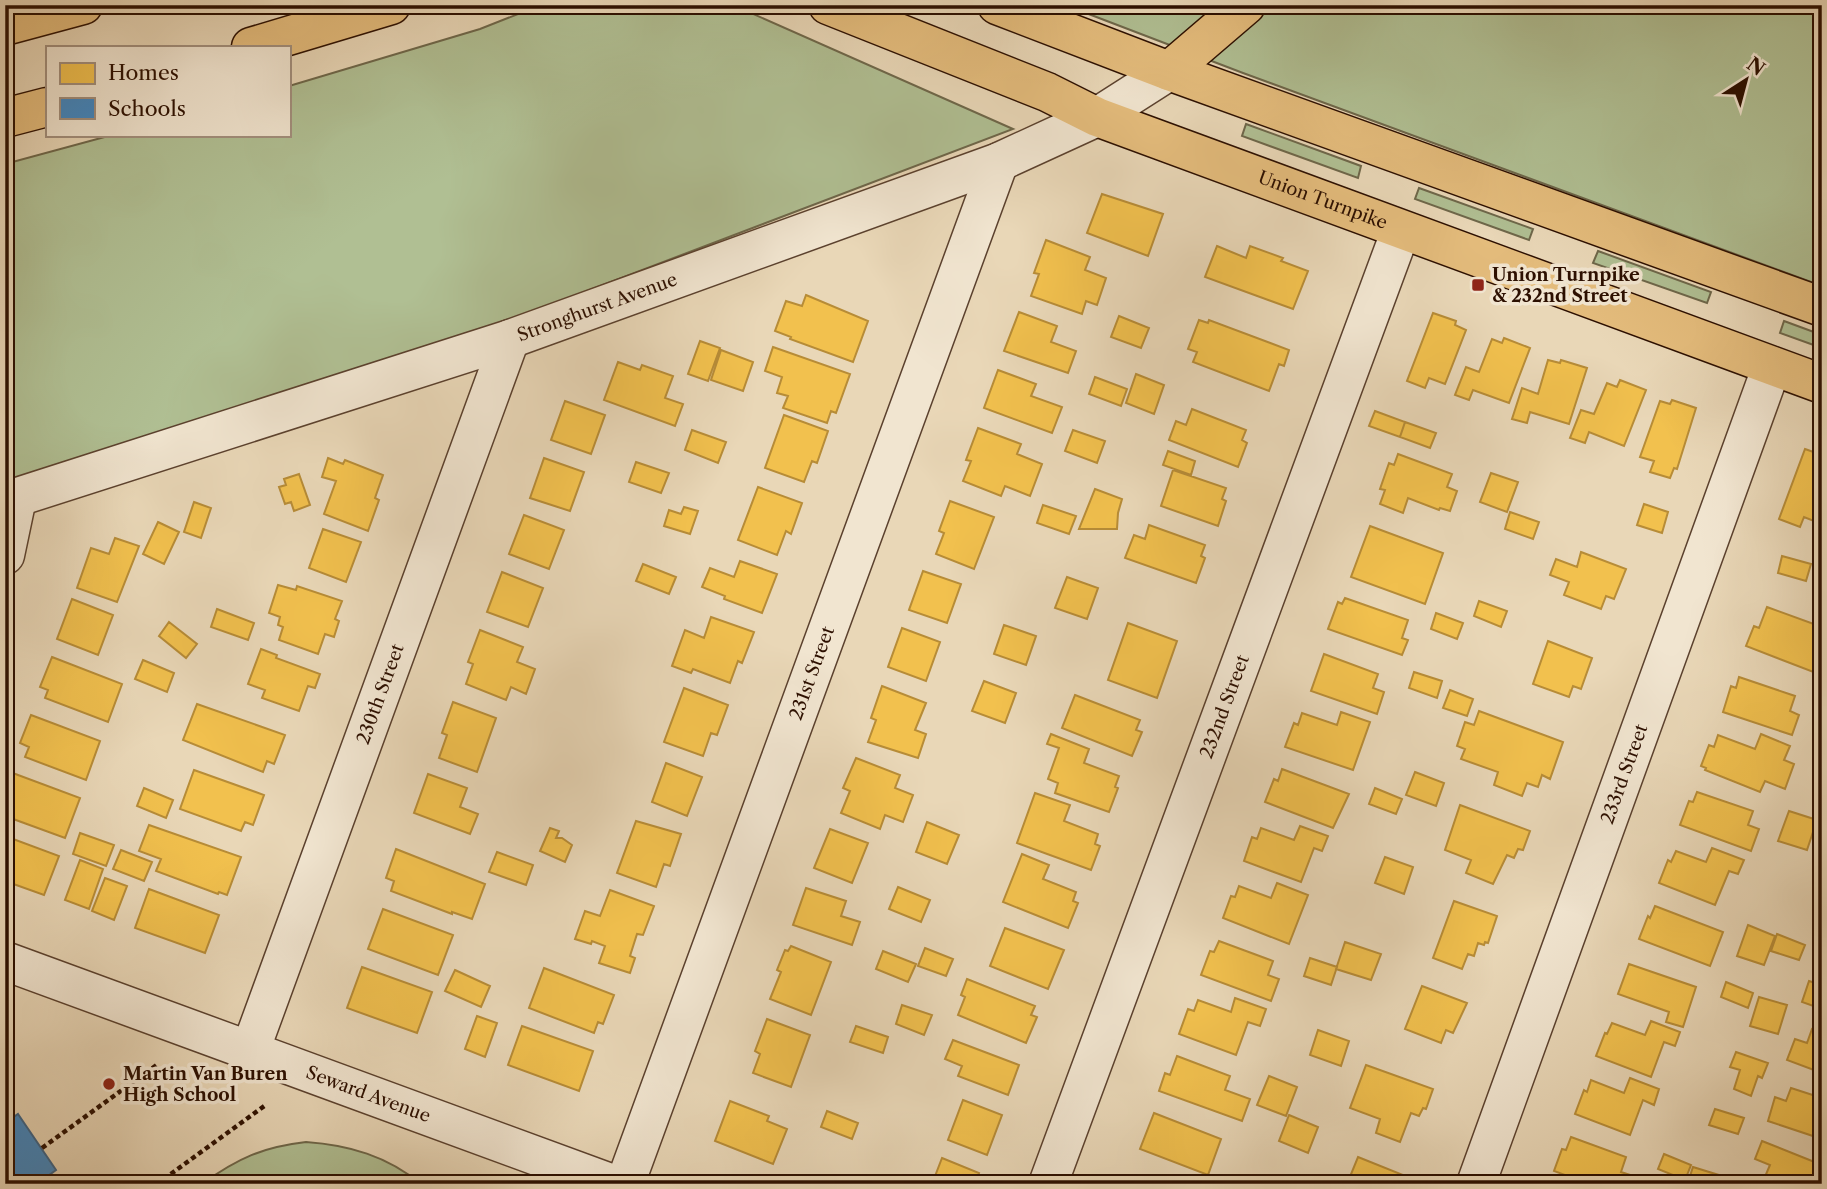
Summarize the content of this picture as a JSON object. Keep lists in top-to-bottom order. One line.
{"streets":{"main road":["Union Turnpike"],"street":["Stronghurst Avenue","231st Street","230th Street","232nd Street","233rd Street","Seward Avenue"]},"crossings":[["Union Turnpike","Stronghurst Avenue"],["Union Turnpike","232nd Street"],["Union Turnpike","233rd Street"],["Stronghurst Avenue","231st Street"],["Stronghurst Avenue","230th Street"],["230th Street","Seward Avenue"]],"places":{"transit":["Union Turnpike & 232nd Street"],"other":["Martin Van Buren High School"]},"legend":["Homes","Schools"],"north":"top right"}
